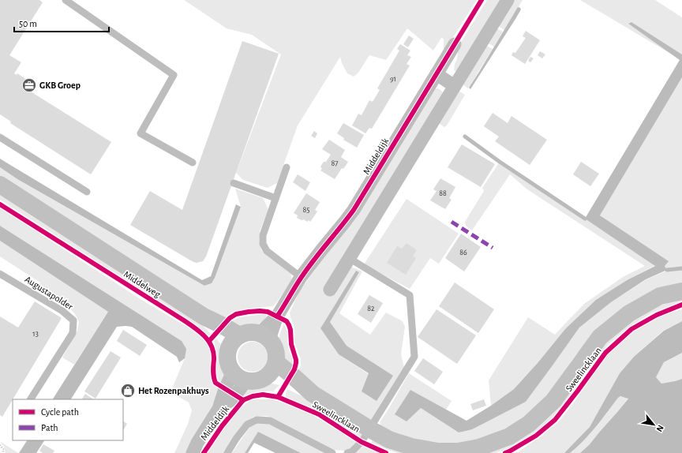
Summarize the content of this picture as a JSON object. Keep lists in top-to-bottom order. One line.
{"streets":{"main road":["Middelweg","Sweelincklaan"],"street":["Middeldijk"],"lane":["Augustapolder"]},"crossings":[["Middeldijk","Middelweg"],["Middeldijk","Sweelincklaan"],["Middelweg","Sweelincklaan"]],"places":{"office":["GKB Groep"],"shop":["Het Rozenpakhuys"]},"house_numbers":["91","87","88","85","86","82","13"],"legend":["Cycle path","Path"],"scale_bar":"50 m","north":"bottom right"}
